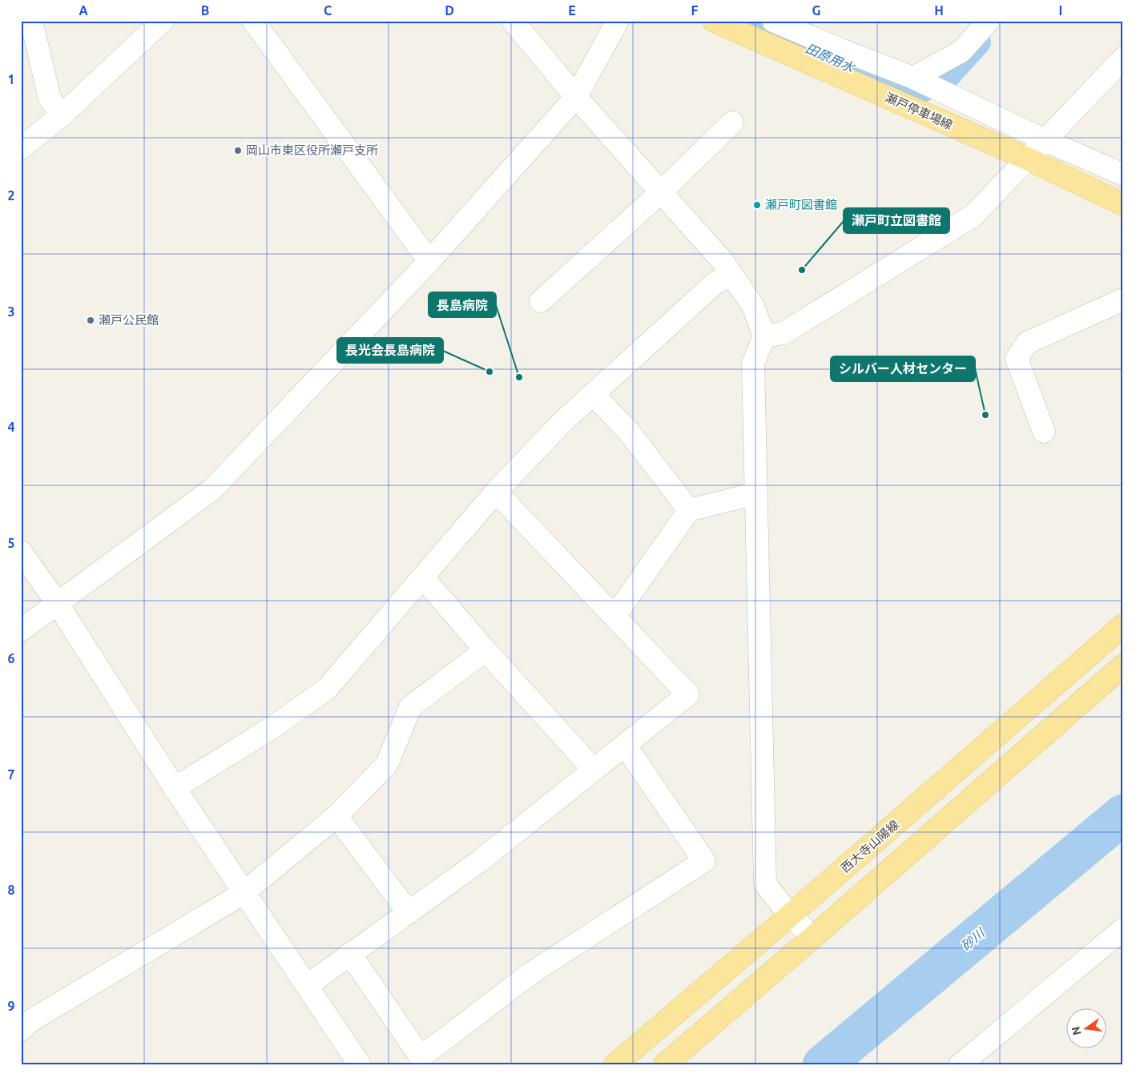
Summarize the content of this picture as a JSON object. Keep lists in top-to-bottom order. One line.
{"streets":{"main road":["瀬戸停車場線","西大寺山陽線"]},"water":["田原用水","砂川"],"places":["岡山市東区役所瀬戸支所","瀬戸町図書館","瀬戸町立図書館","瀬戸公民館","長光会長島病院","長島病院","シルバー人材センター"],"north":"left","grid":{"columns":["A","B","C","D","E","F","G","H","I"],"rows":["1","2","3","4","5","6","7","8","9"]}}
